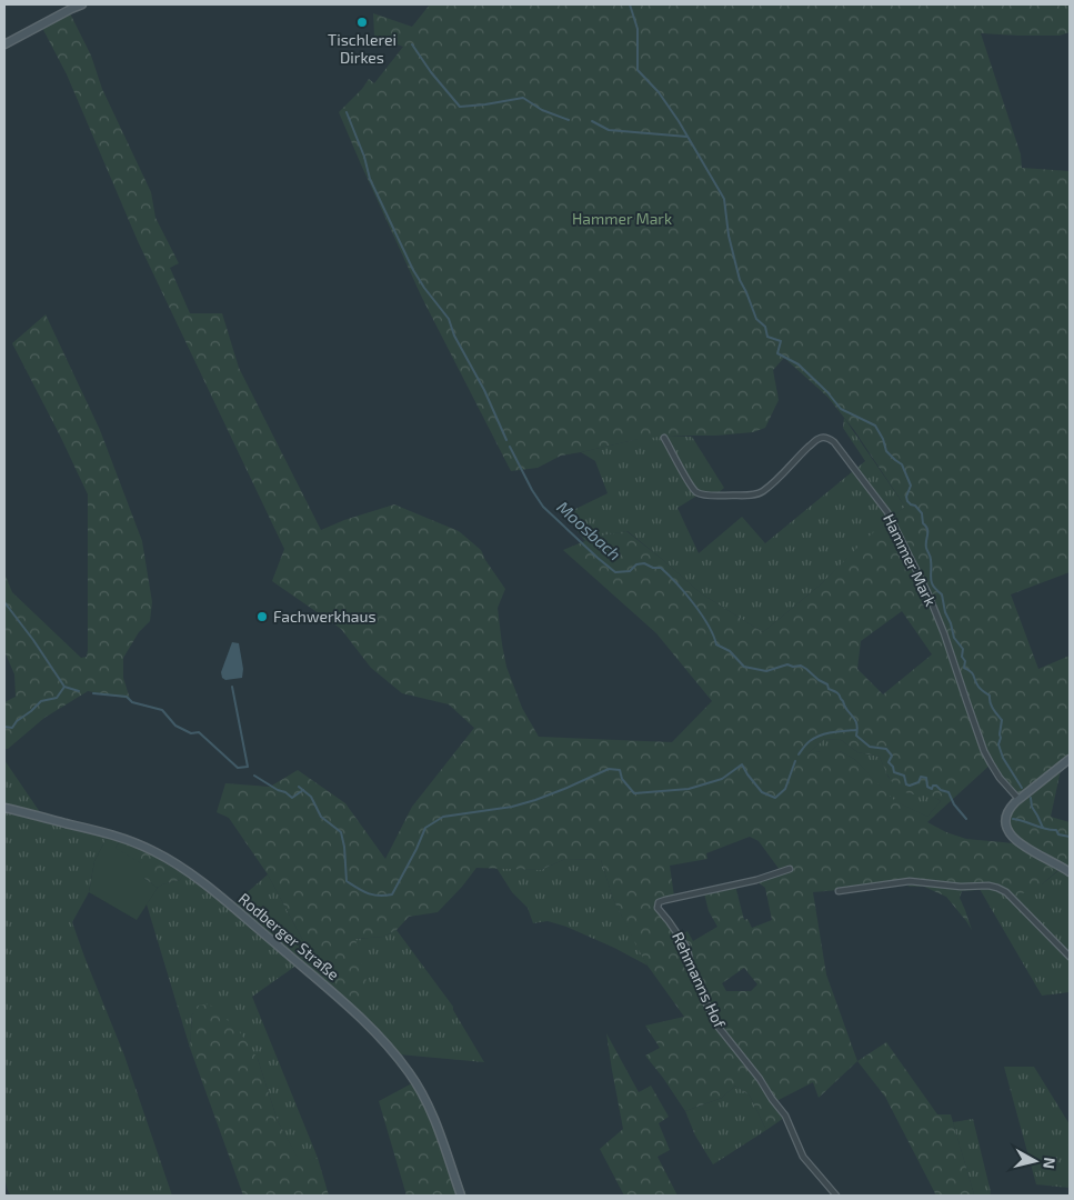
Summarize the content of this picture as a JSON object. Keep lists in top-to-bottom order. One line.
{"streets":{"street":["Hammer Mark","Rodberger Straße","Rehmanns Hof"]},"water":["Moosbach"],"parks":["Hammer Mark"],"places":["Tischlerei Dirkes","Fachwerkhaus"],"north":"right"}
